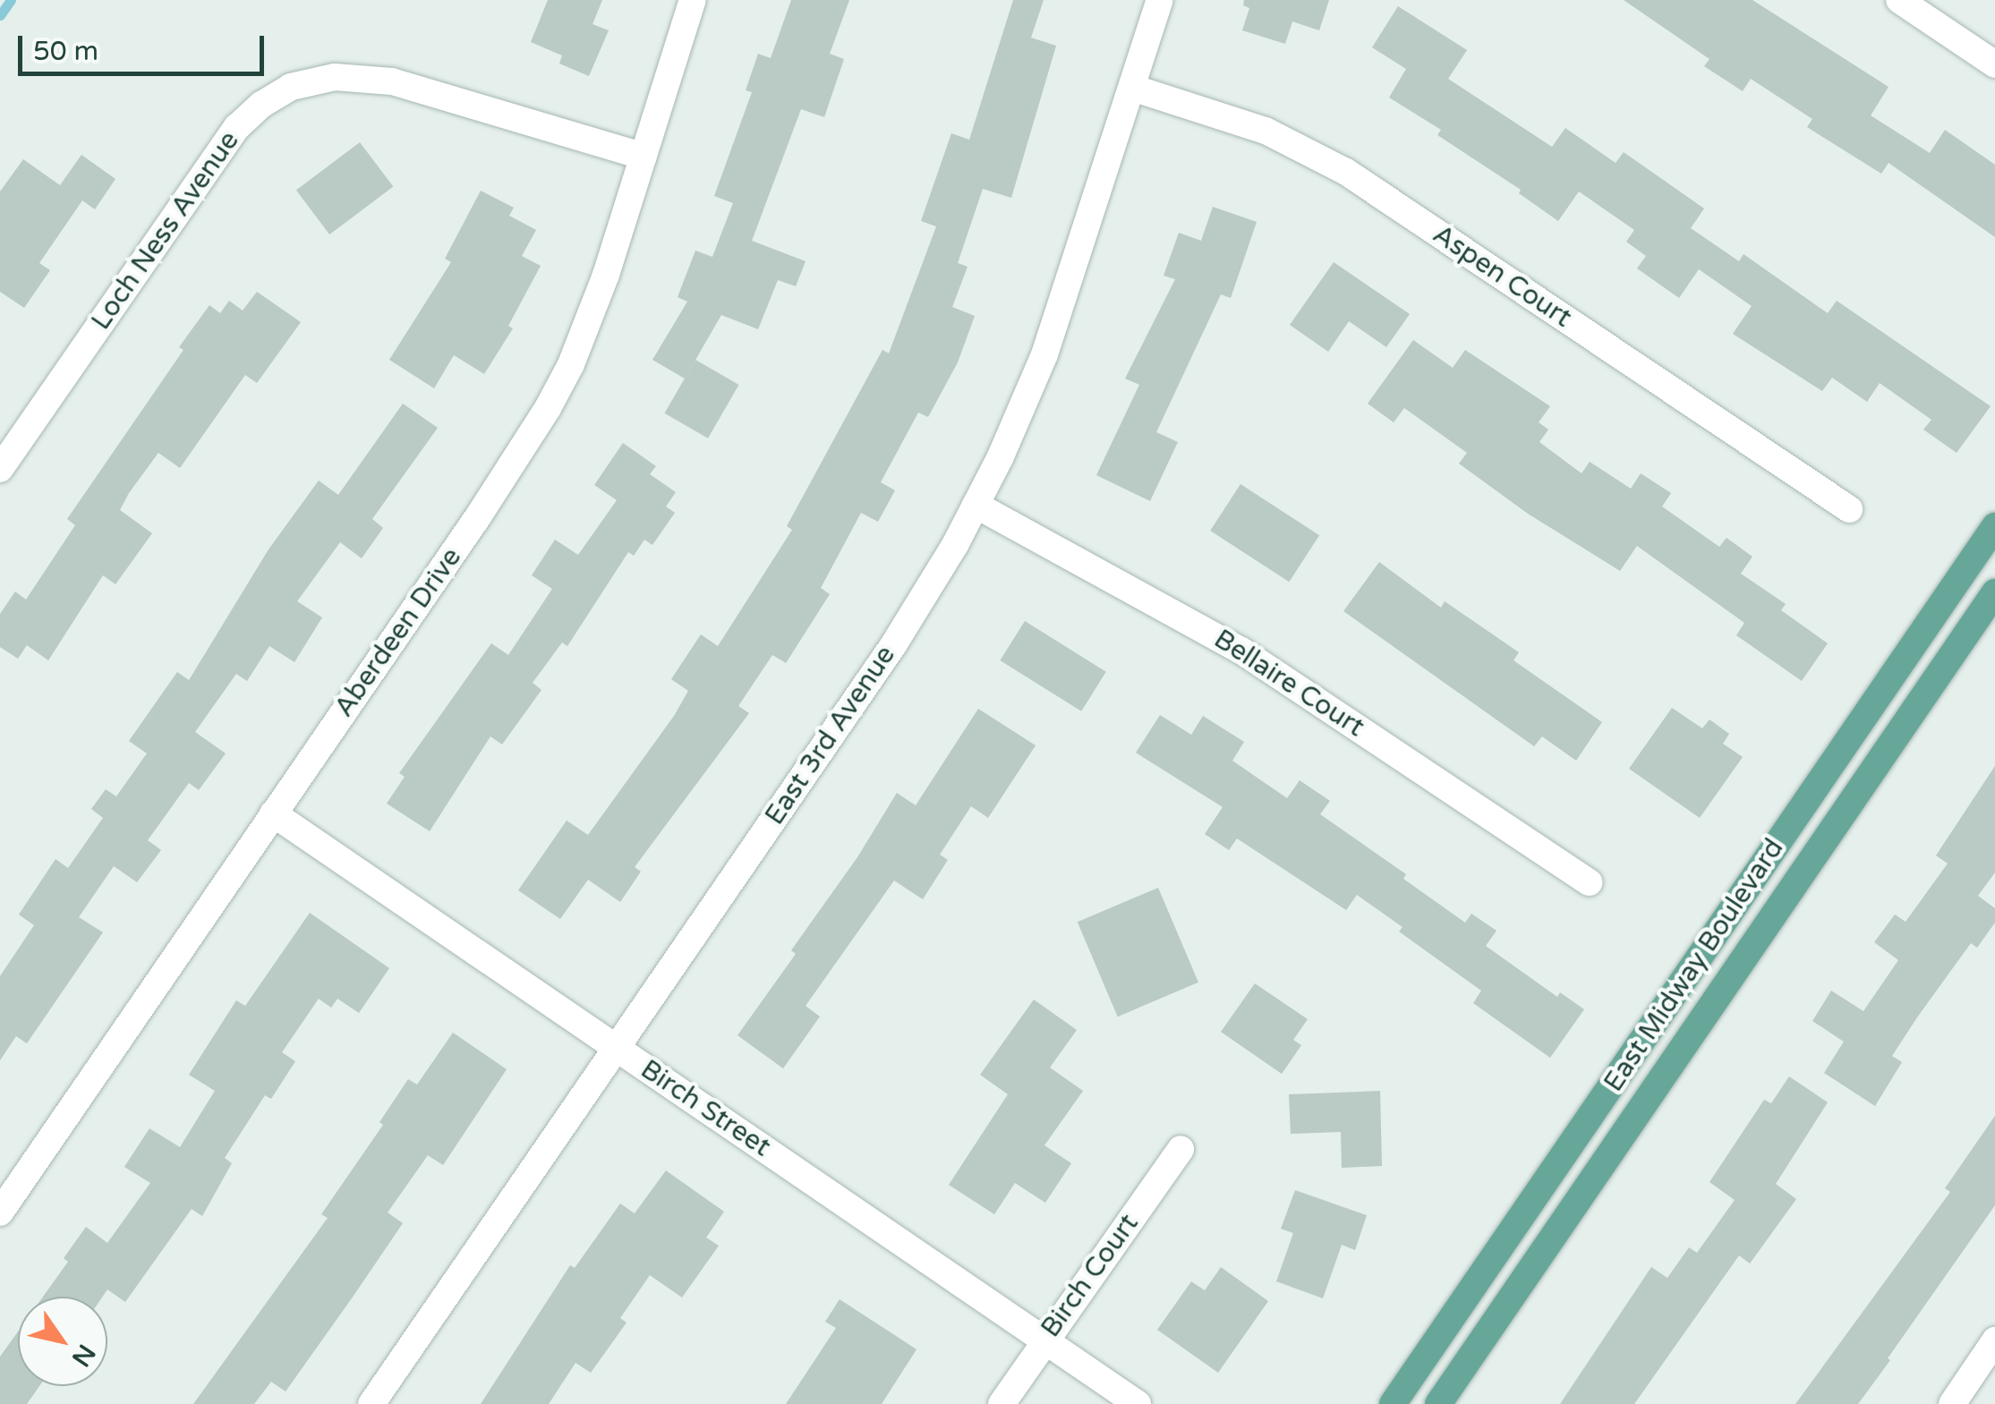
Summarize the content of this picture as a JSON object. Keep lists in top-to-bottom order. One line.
{"streets":{"main road":["East Midway Boulevard"],"street":["Loch Ness Avenue","Aspen Court","Aberdeen Drive","Bellaire Court","East 3rd Avenue","Birch Street","Birch Court"]},"crossings":[["Loch Ness Avenue","Aberdeen Drive"],["Aspen Court","East 3rd Avenue"],["Aberdeen Drive","Birch Street"],["Bellaire Court","East 3rd Avenue"],["East 3rd Avenue","Birch Street"],["Birch Street","Birch Court"]],"scale_bar":"50 m","north":"bottom right"}
